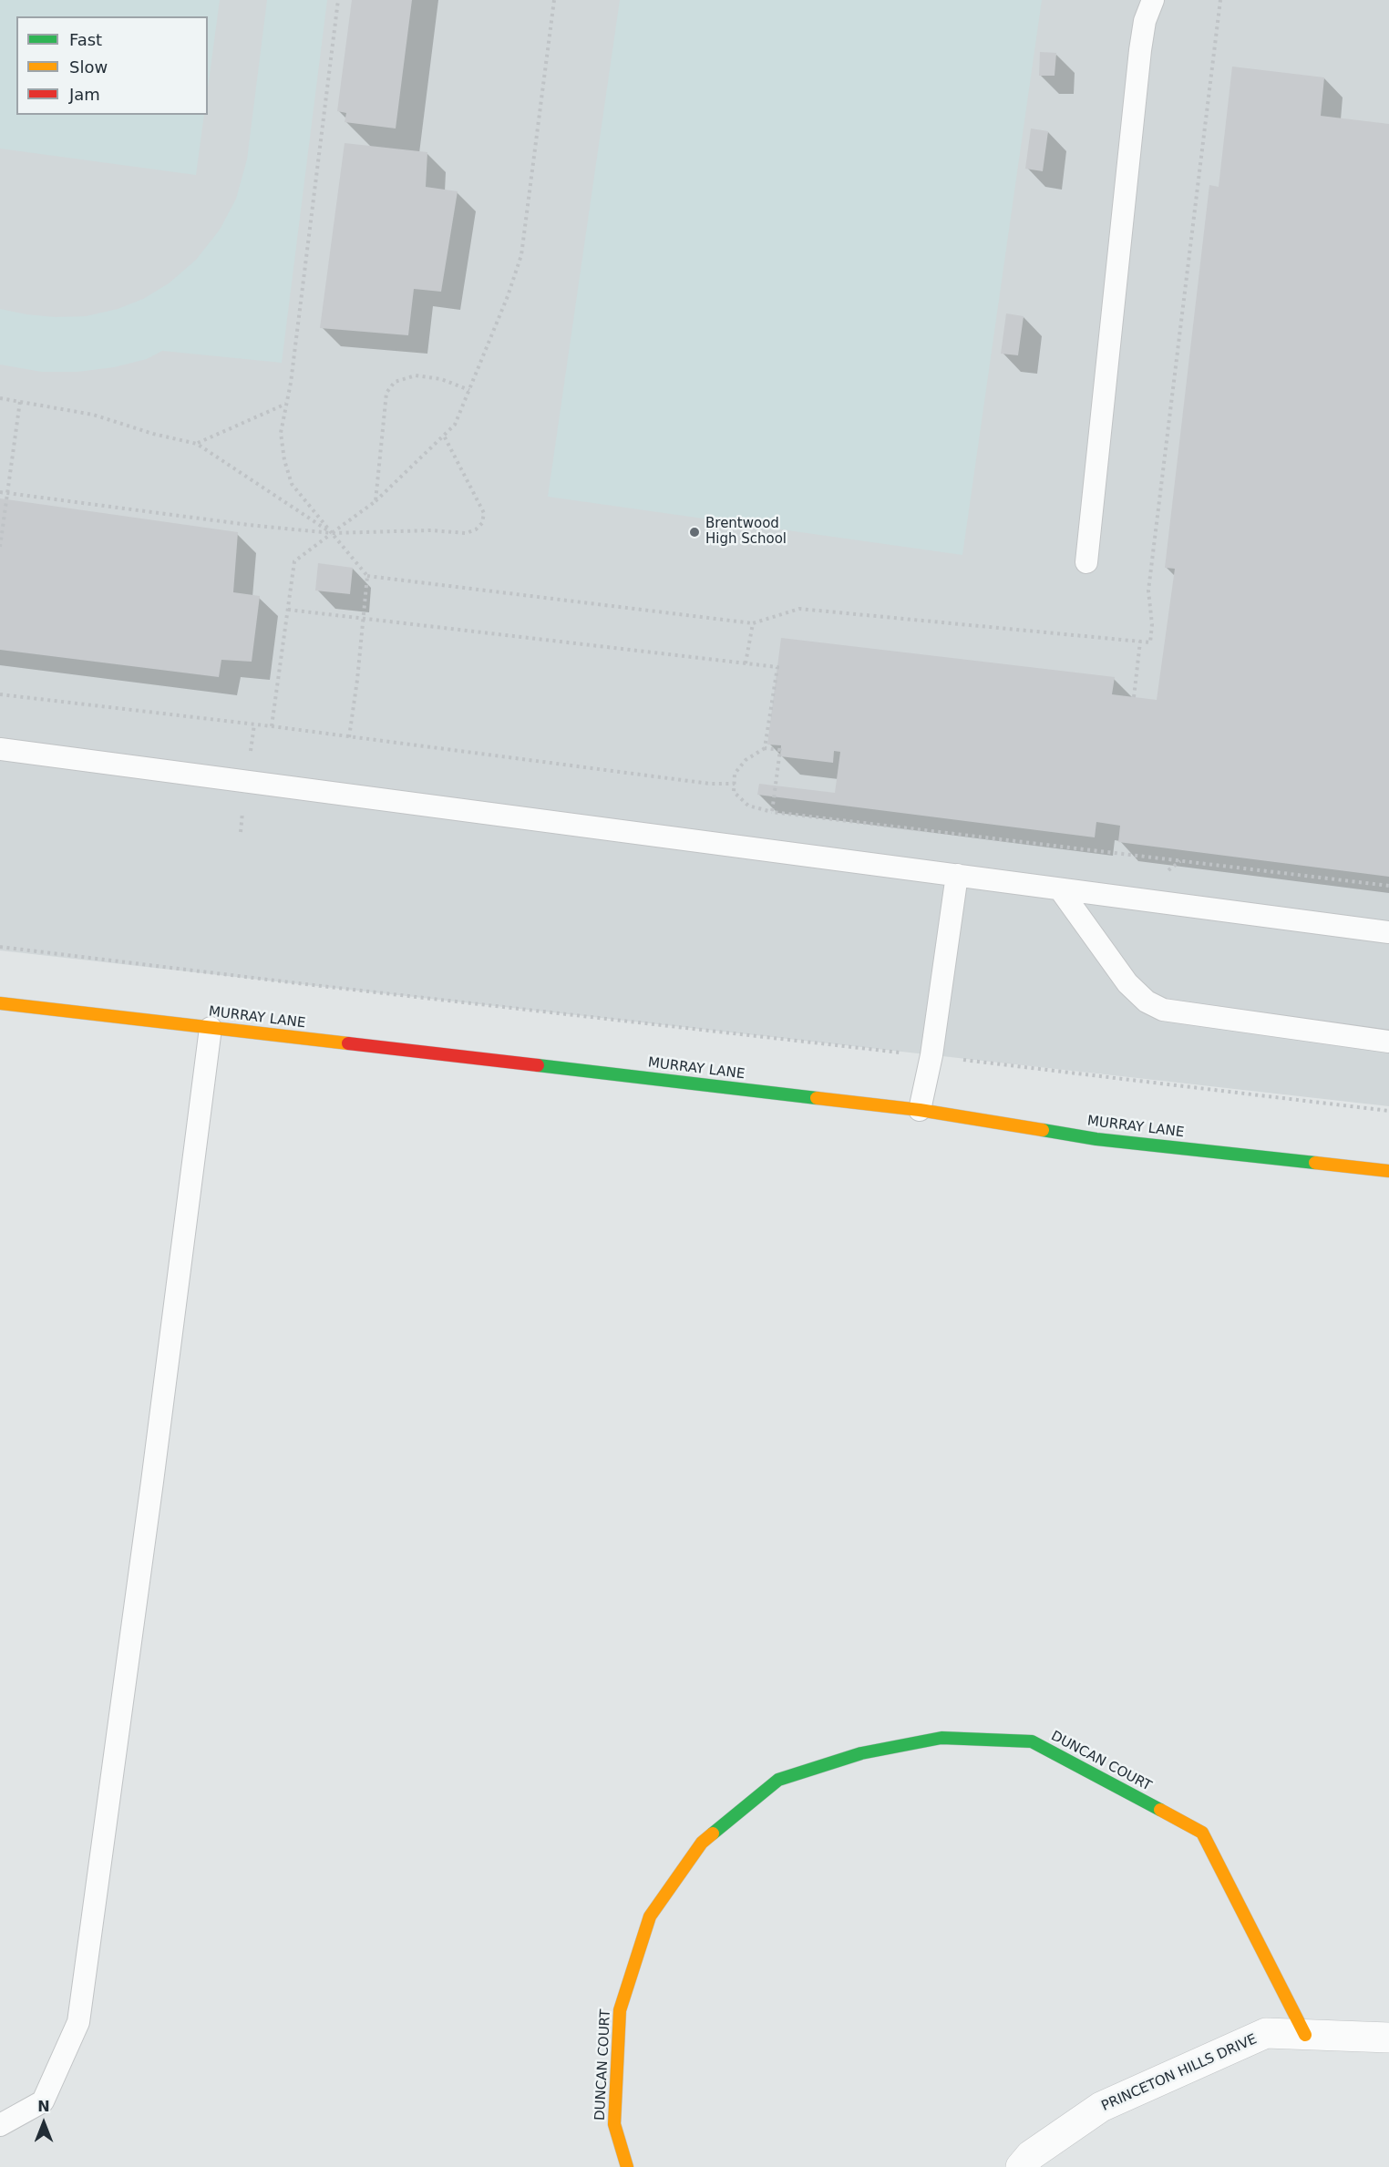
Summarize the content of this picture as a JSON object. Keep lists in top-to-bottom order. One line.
{"streets":{"main road":["MURRAY LANE","DUNCAN COURT"],"street":["PRINCETON HILLS DRIVE"]},"crossings":[["DUNCAN COURT","PRINCETON HILLS DRIVE"]],"places":["Brentwood High School"],"legend":["Fast","Slow","Jam"],"north":"top"}
